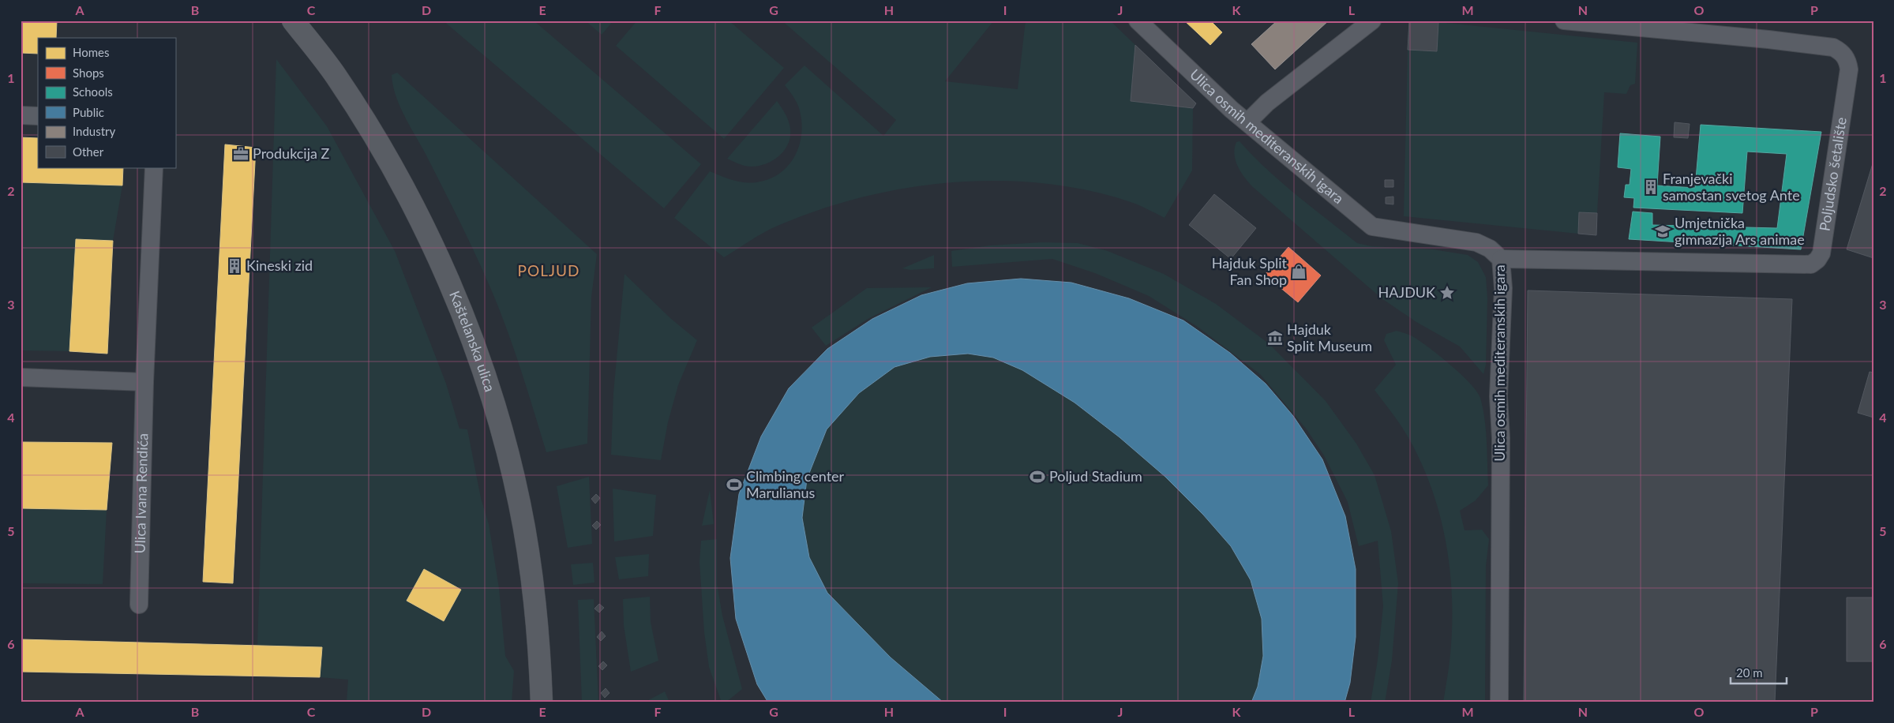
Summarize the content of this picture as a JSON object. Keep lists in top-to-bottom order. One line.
{"streets":{"main road":["Kaštelanska ulica"],"street":["Ulica osmih mediteranskih igara","Poljudsko šetalište","Ulica Ivana Rendića"]},"crossings":[["Ulica osmih mediteranskih igara","Poljudsko šetalište"]],"districts":["POLJUD"],"places":{"office":["Produkcija Z"],"building":["Franjevački samostan svetog Ante","Kineski zid"],"school or university":["Umjetnička gimnazija Ars animae"],"shop":["Hajduk Split Fan Shop"],"place":["HAJDUK"],"museum":["Hajduk Split Museum"],"sports":["Poljud Stadium","Climbing center Marulianus"]},"legend":["Homes","Shops","Schools","Public","Industry","Other"],"scale_bar":"20 m","grid":{"columns":["A","B","C","D","E","F","G","H","I","J","K","L","M","N","O","P"],"rows":["1","2","3","4","5","6"]}}
